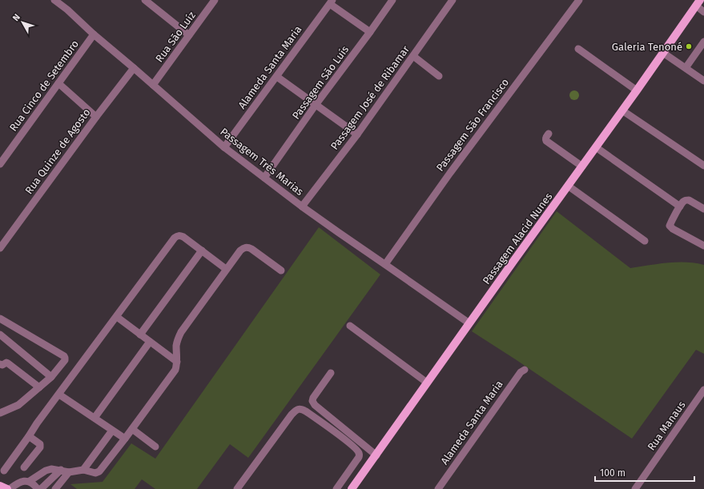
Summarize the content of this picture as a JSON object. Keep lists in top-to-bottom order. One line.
{"streets":{"main road":["Passagem Alacid Nunes"],"street":["Rua São Luíz","Alameda Santa Maria","Passagem São Luís","Rua Cinco de Setembro","Passagem José de Ribamar","Passagem São Francisco","Rua Quinze de Agosto","Passagem Três Marias","Rua Manaus"]},"crossings":[["Rua São Luíz","Passagem Três Marias"],["Alameda Santa Maria","Passagem Três Marias"],["Passagem São Luís","Passagem Três Marias"],["Rua Cinco de Setembro","Passagem Três Marias"],["Passagem José de Ribamar","Passagem Três Marias"],["Passagem São Francisco","Passagem Três Marias"],["Rua Quinze de Agosto","Passagem Três Marias"],["Passagem Três Marias","Passagem Alacid Nunes"]],"places":["Galeria Tenoné"],"scale_bar":"100 m","north":"top left"}
